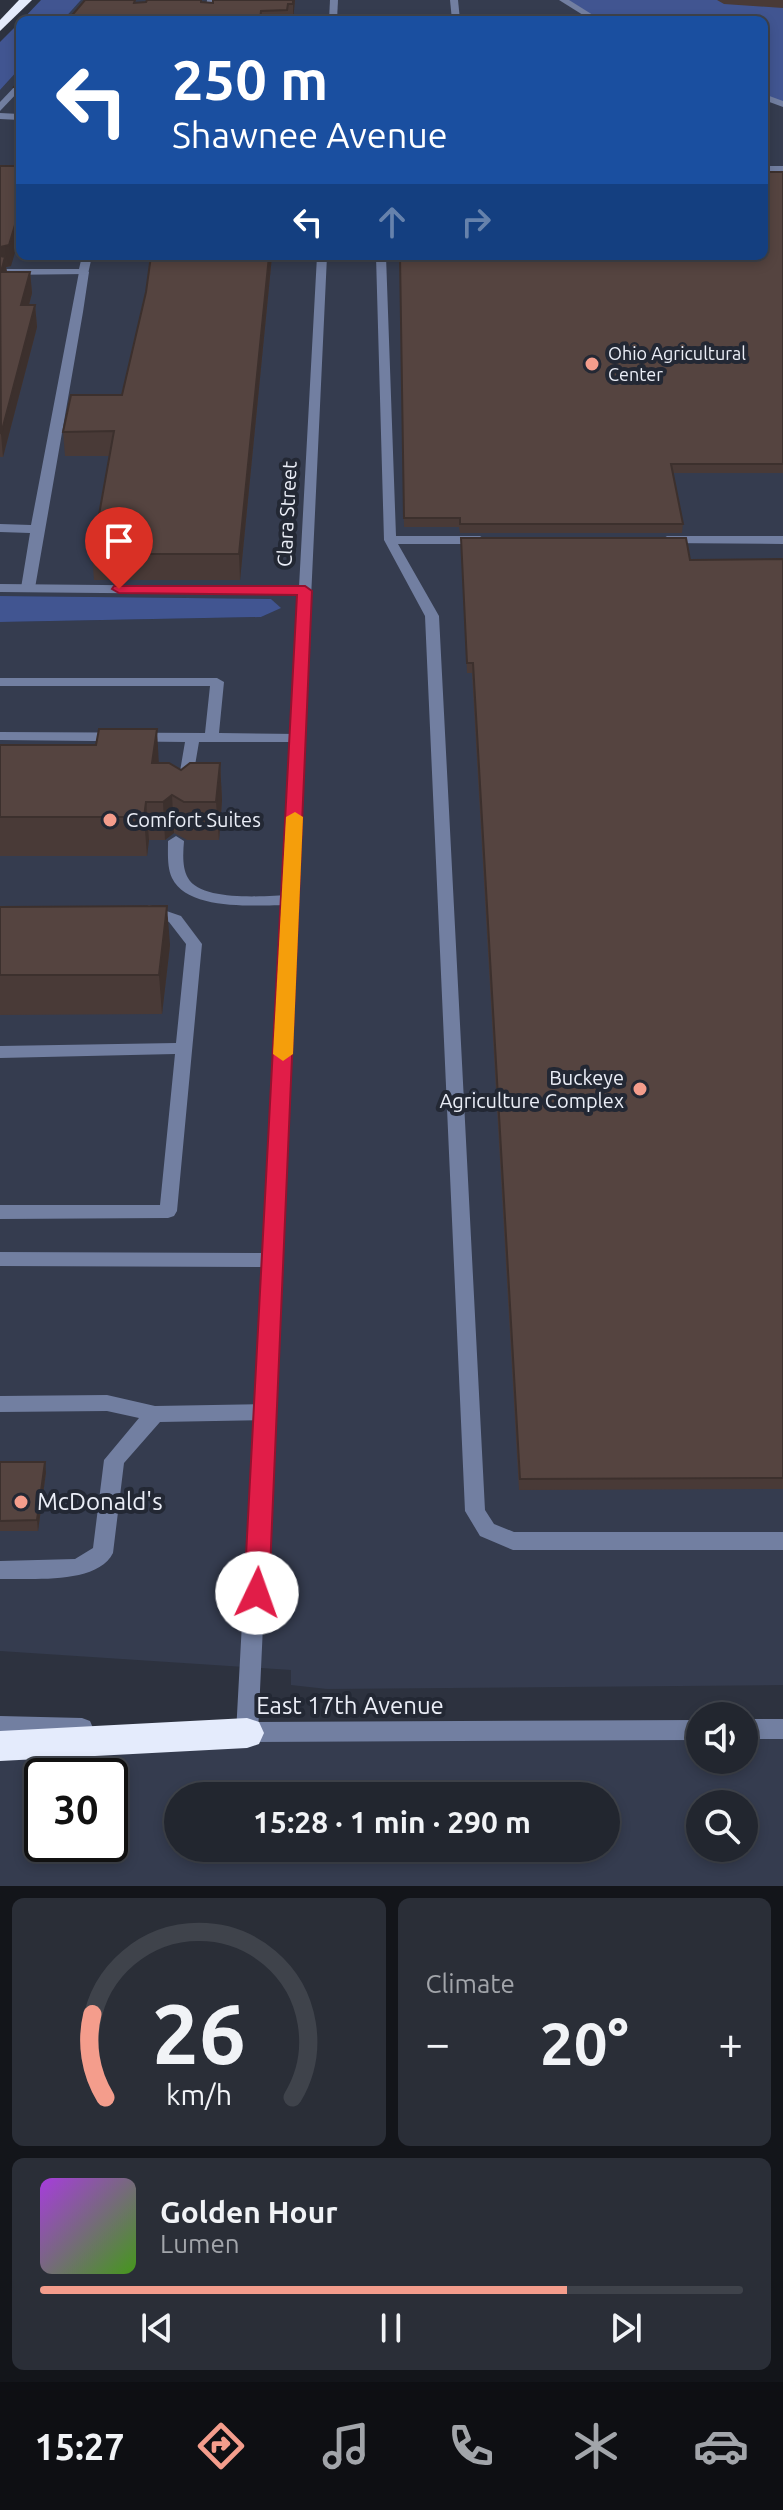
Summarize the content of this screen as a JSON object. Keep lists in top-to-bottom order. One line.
{"streets":{"street":["Clara Street","East 17th Avenue"]},"crossings":[["Clara Street","East 17th Avenue"]],"places":["Ohio Agricultural Center","Comfort Suites","Buckeye Agriculture Complex","McDonald's"],"page":{"turn":["250 m","Shawnee Avenue"],"limit":"30","trip":"15:28 · 1 min · 290 m","tile":"Climate","heat":["−","20°","+"],"song":["Golden Hour","Lumen"],"tabs":"15:27","gauge":["26","km/h"]}}
